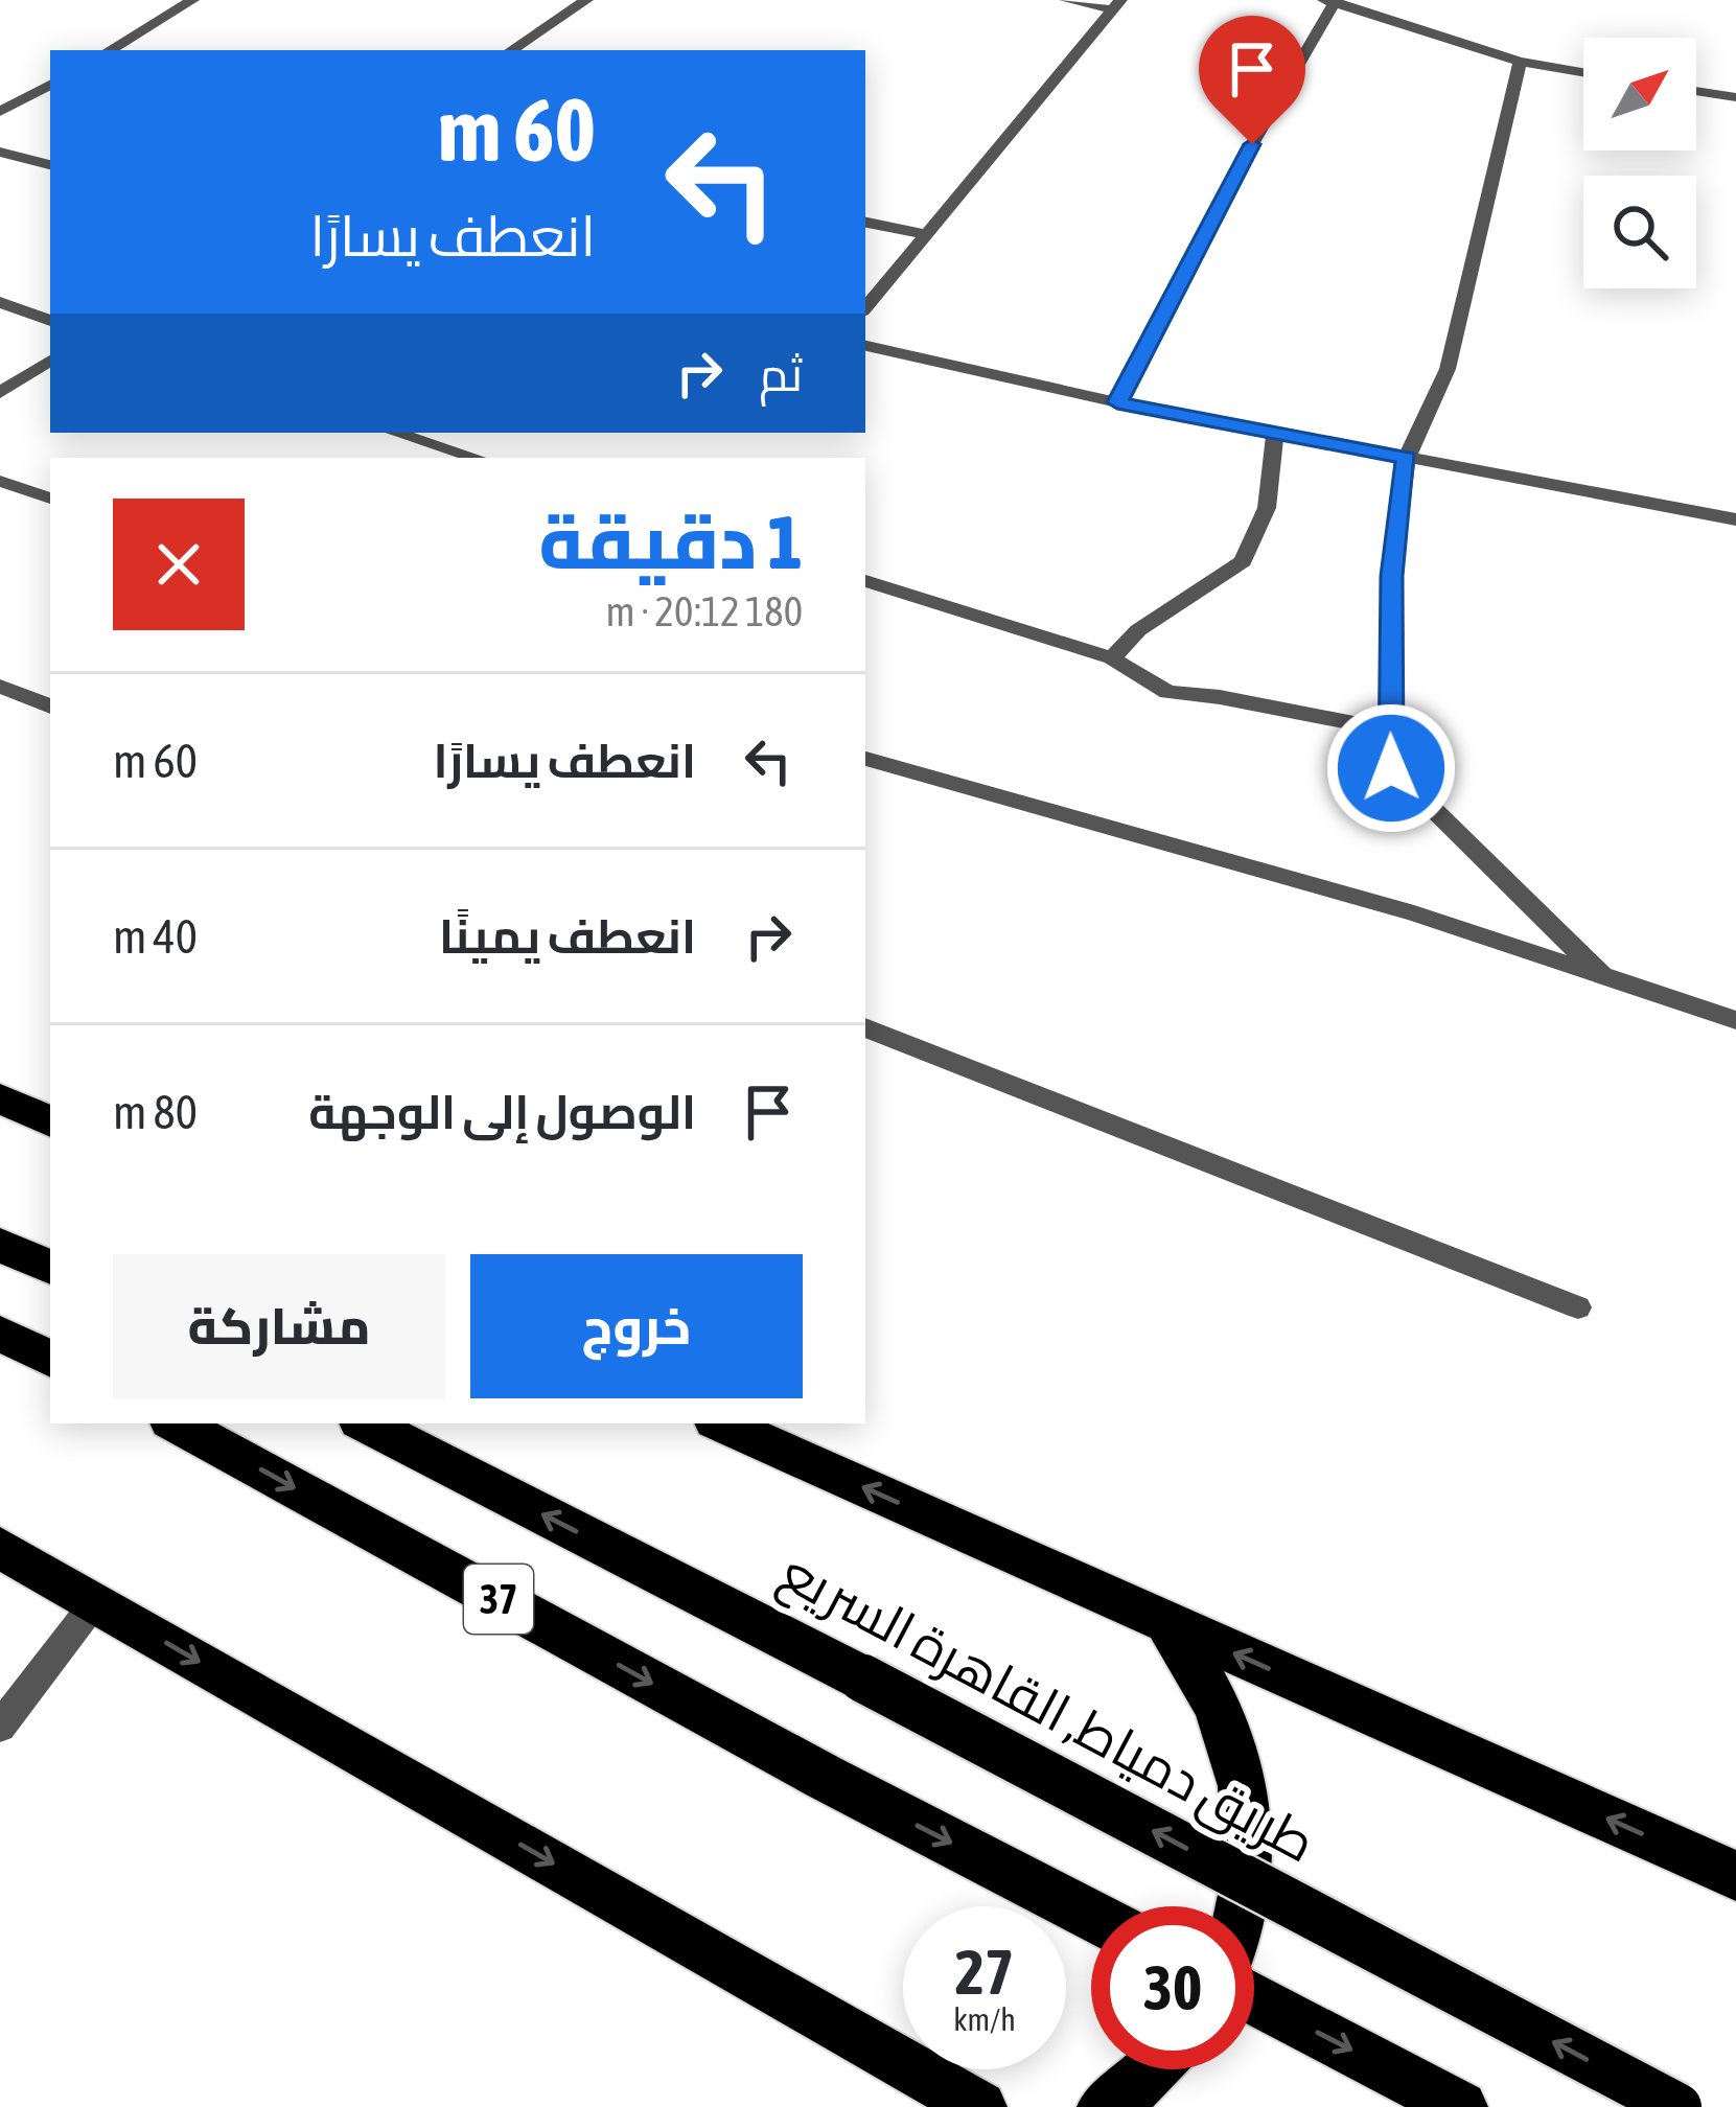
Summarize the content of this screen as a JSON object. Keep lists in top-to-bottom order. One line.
{"streets":{"highway":["37","طريق دمياط, القاهرة السريع"]},"north":"top right","page":{"turn":["60 m","انعطف يسارًا"],"then":"ثم","heading":["1 دقيقة","180 m · 20:12"],"list":[{"name":"انعطف يسارًا","value":"60 m"},{"name":"انعطف يمينًا","value":"40 m"},{"name":"الوصول إلى الوجهة","value":"80 m"}],"buttons":["خروج","مشاركة"],"speed":"27 km/h","limit":"30"}}
